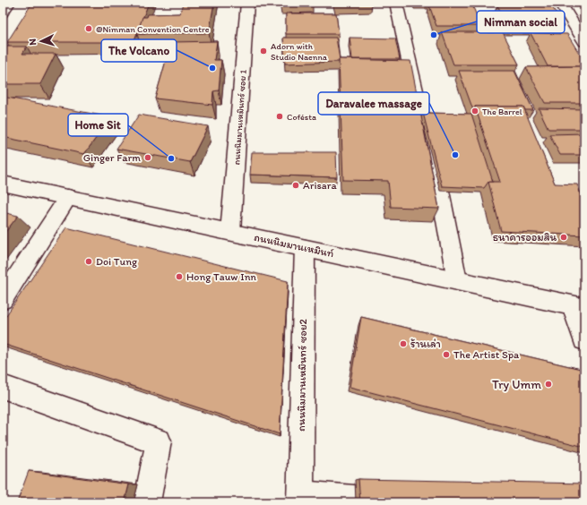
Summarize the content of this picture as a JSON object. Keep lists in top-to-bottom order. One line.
{"streets":{"street":["ถนนนิมมานเหมินทร์ ซอย 1","ถนนนิมมานเหมินท์","ถนนนิมมานเหมินทร์ ซอย2"]},"crossings":[["ถนนนิมมานเหมินทร์ ซอย 1","ถนนนิมมานเหมินท์"],["ถนนนิมมานเหมินท์","ถนนนิมมานเหมินทร์ ซอย2"]],"places":["@Nimman Convention Centre","Nimman social","Adorn with Studio Naenna","The Volcano","The Barrel","Cofésta","Daravalee massage","Ginger Farm","Home Sit","Arisara","ธนาคารออมสิน","Doi Tung","Hong Tauw Inn","ร้านเล่า","The Artist Spa","Try Umm"],"north":"left"}
